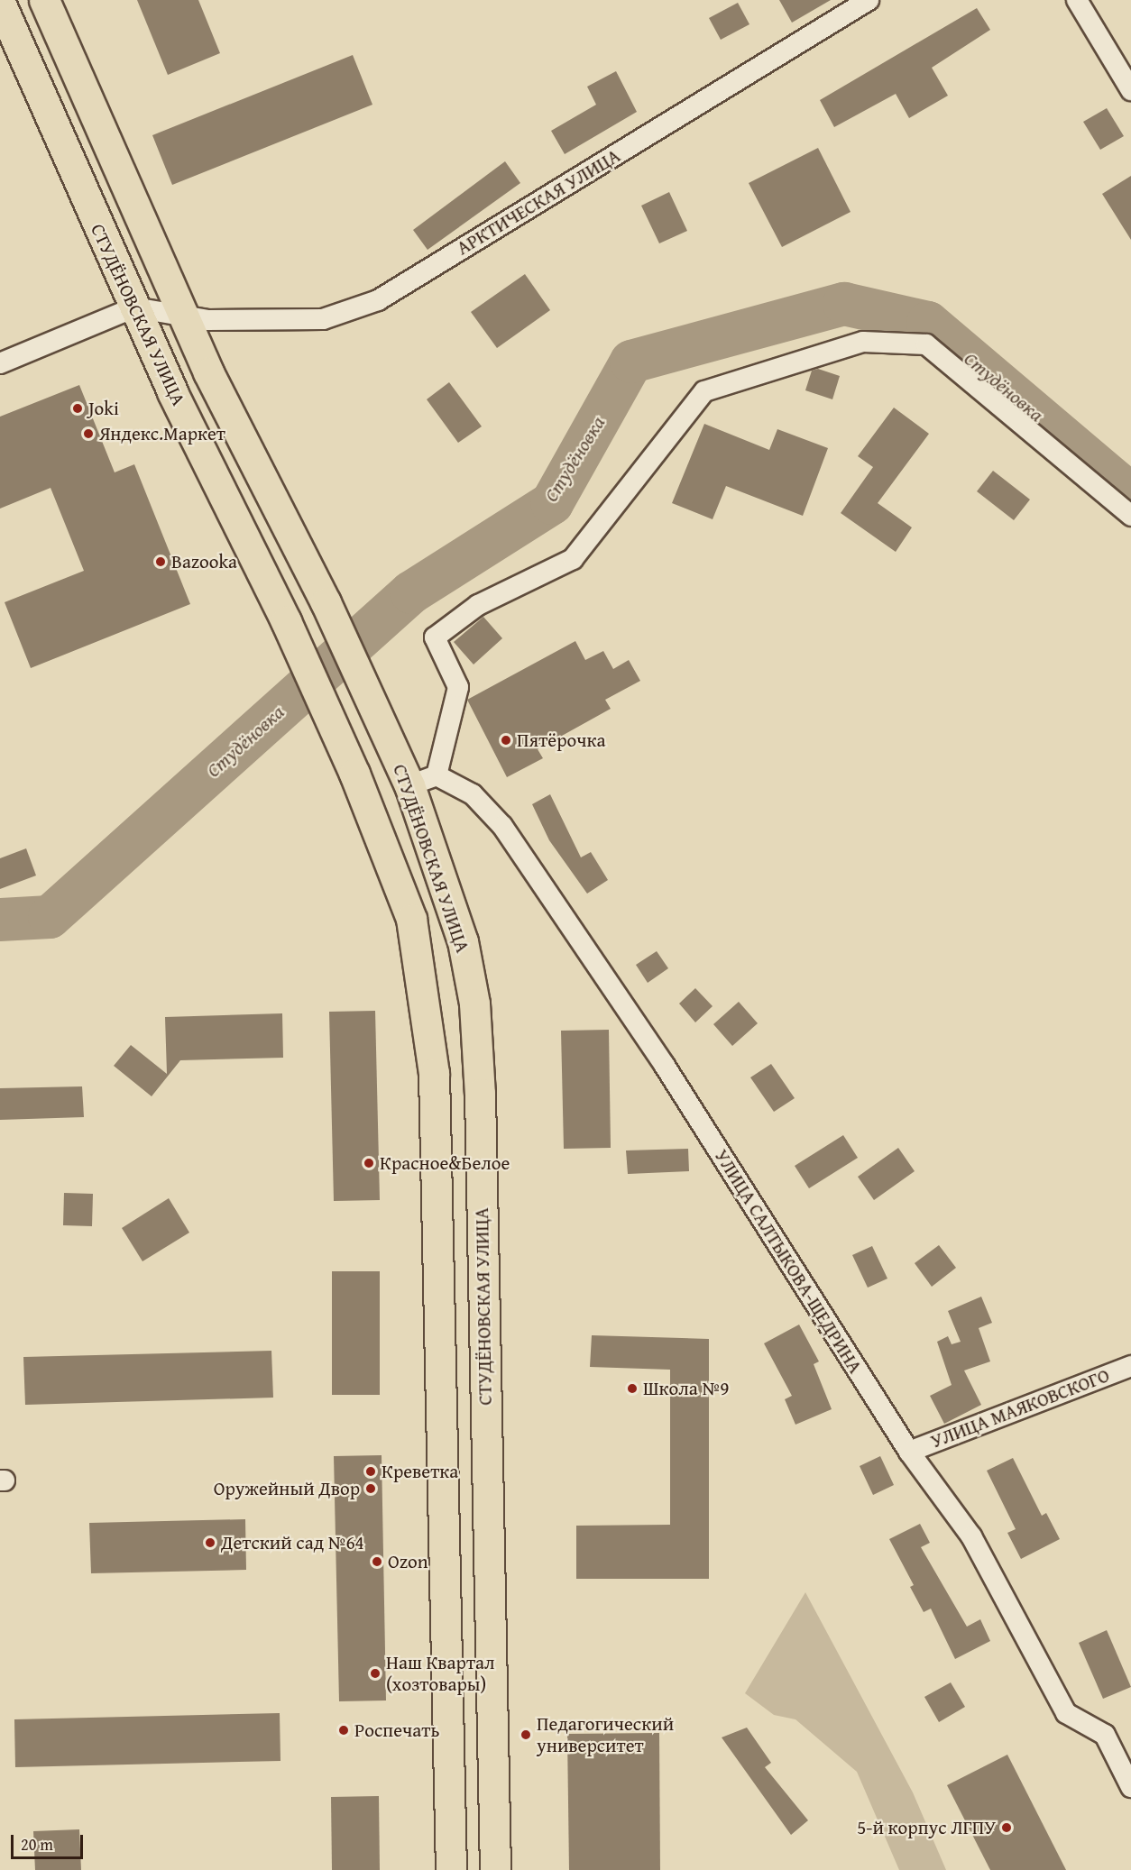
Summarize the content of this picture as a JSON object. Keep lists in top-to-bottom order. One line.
{"streets":{"main road":["СТУДЁНОВСКАЯ УЛИЦА"],"street":["АРКТИЧЕСКАЯ УЛИЦА","УЛИЦА САЛТЫКОВА-ЩЕДРИНА","УЛИЦА МАЯКОВСКОГО"]},"crossings":[["АРКТИЧЕСКАЯ УЛИЦА","СТУДЁНОВСКАЯ УЛИЦА"],["СТУДЁНОВСКАЯ УЛИЦА","УЛИЦА САЛТЫКОВА-ЩЕДРИНА"],["УЛИЦА САЛТЫКОВА-ЩЕДРИНА","УЛИЦА МАЯКОВСКОГО"]],"water":["Студёновка"],"places":["Joki","Яндекс.Маркет","Bazooka","Пятёрочка","Красное&Белое","Школа №9","Креветка","Оружейный Двор","Детский сад №64","Ozon","Наш Квартал (хозтовары)","Роспечать","Педагогический университет","5-й корпус ЛГПУ"],"scale_bar":"20 m"}
